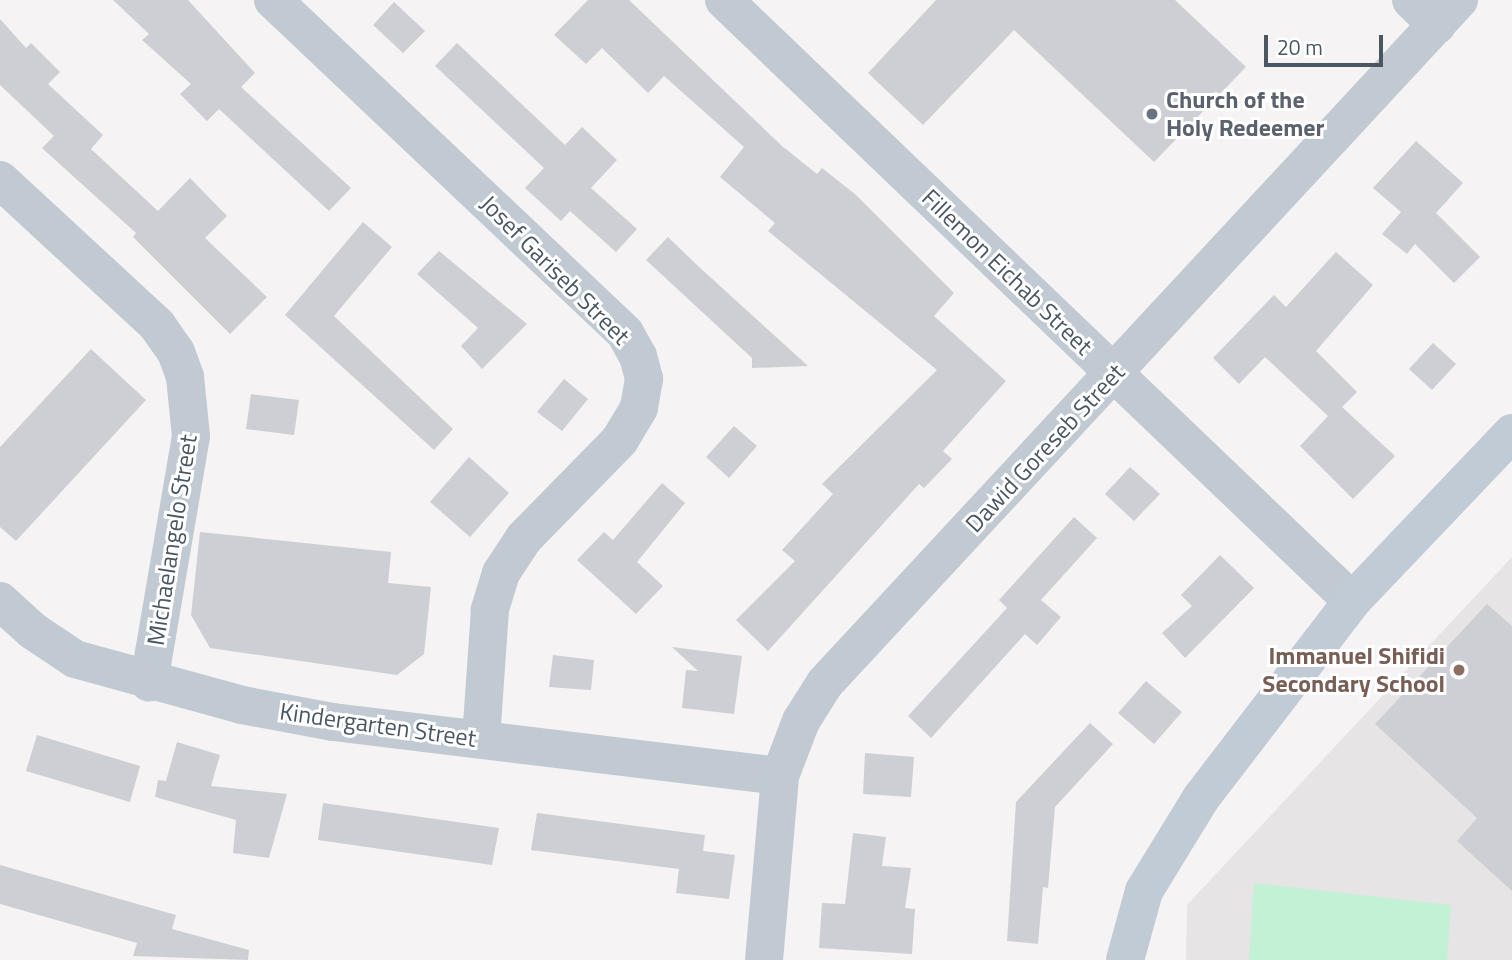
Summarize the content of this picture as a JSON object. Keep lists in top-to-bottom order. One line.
{"streets":{"street":["Josef Gariseb Street","Fillemon Eichab Street","Dawid Goreseb Street","Michaelangelo Street","Kindergarten Street"]},"crossings":[["Josef Gariseb Street","Kindergarten Street"],["Fillemon Eichab Street","Dawid Goreseb Street"],["Dawid Goreseb Street","Kindergarten Street"],["Michaelangelo Street","Kindergarten Street"]],"places":["Church of the Holy Redeemer","Immanuel Shifidi Secondary School"],"scale_bar":"20 m"}
